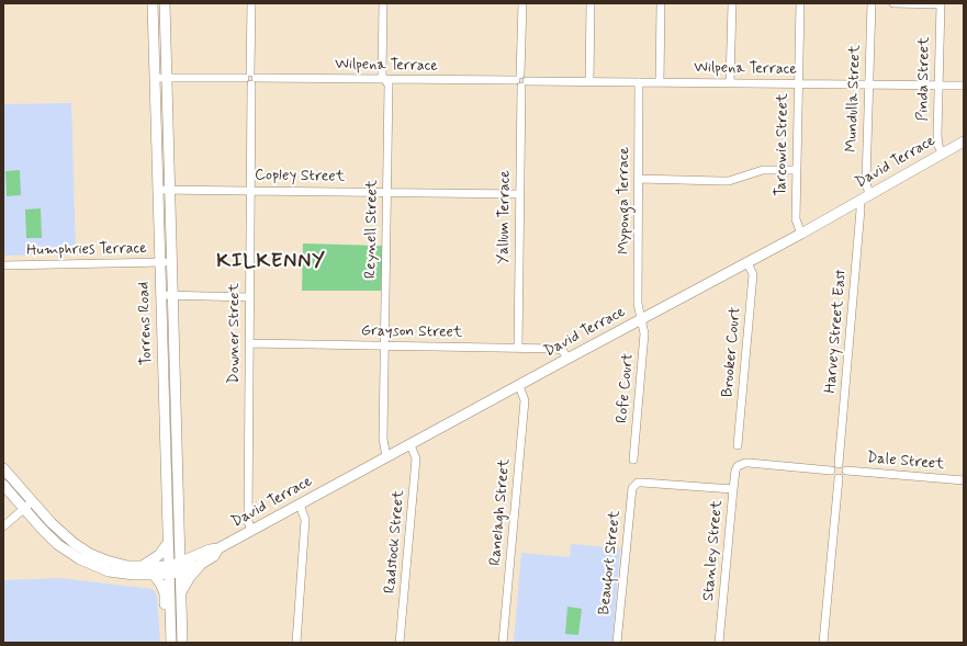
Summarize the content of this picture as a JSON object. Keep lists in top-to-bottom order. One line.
{"streets":{"main road":["David Terrace","Torrens Road"],"street":["Wilpena Terrace","Pinda Street","Mundulla Street","Tarcowie Street","Copley Street","Myponga Terrace","Yallum Terrace","Reynell Street","Humphries Terrace","Harvey Street East","Grayson Street","Downer Street","Brooker Court","Rofe Court","Dale Street","Ranelagh Street","Radstock Street","Stanley Street","Beaufort Street"]},"crossings":[["Wilpena Terrace","Pinda Street"],["Wilpena Terrace","Mundulla Street"],["Wilpena Terrace","Tarcowie Street"],["Wilpena Terrace","Myponga Terrace"],["Wilpena Terrace","Yallum Terrace"],["Wilpena Terrace","Reynell Street"],["Wilpena Terrace","Torrens Road"],["Wilpena Terrace","Downer Street"],["Pinda Street","David Terrace"],["Mundulla Street","David Terrace"],["Tarcowie Street","David Terrace"],["David Terrace","Myponga Terrace"],["David Terrace","Reynell Street"],["David Terrace","Torrens Road"],["David Terrace","Harvey Street East"],["David Terrace","Grayson Street"],["David Terrace","Downer Street"],["David Terrace","Brooker Court"],["David Terrace","Rofe Court"],["David Terrace","Ranelagh Street"],["David Terrace","Radstock Street"],["Copley Street","Yallum Terrace"],["Copley Street","Reynell Street"],["Copley Street","Torrens Road"],["Copley Street","Downer Street"],["Myponga Terrace","Rofe Court"],["Yallum Terrace","Grayson Street"],["Reynell Street","Grayson Street"],["Humphries Terrace","Torrens Road"],["Harvey Street East","Dale Street"],["Harvey Street East","Stanley Street"],["Grayson Street","Downer Street"],["Dale Street","Stanley Street"],["Stanley Street","Beaufort Street"]],"districts":["KILKENNY"]}
